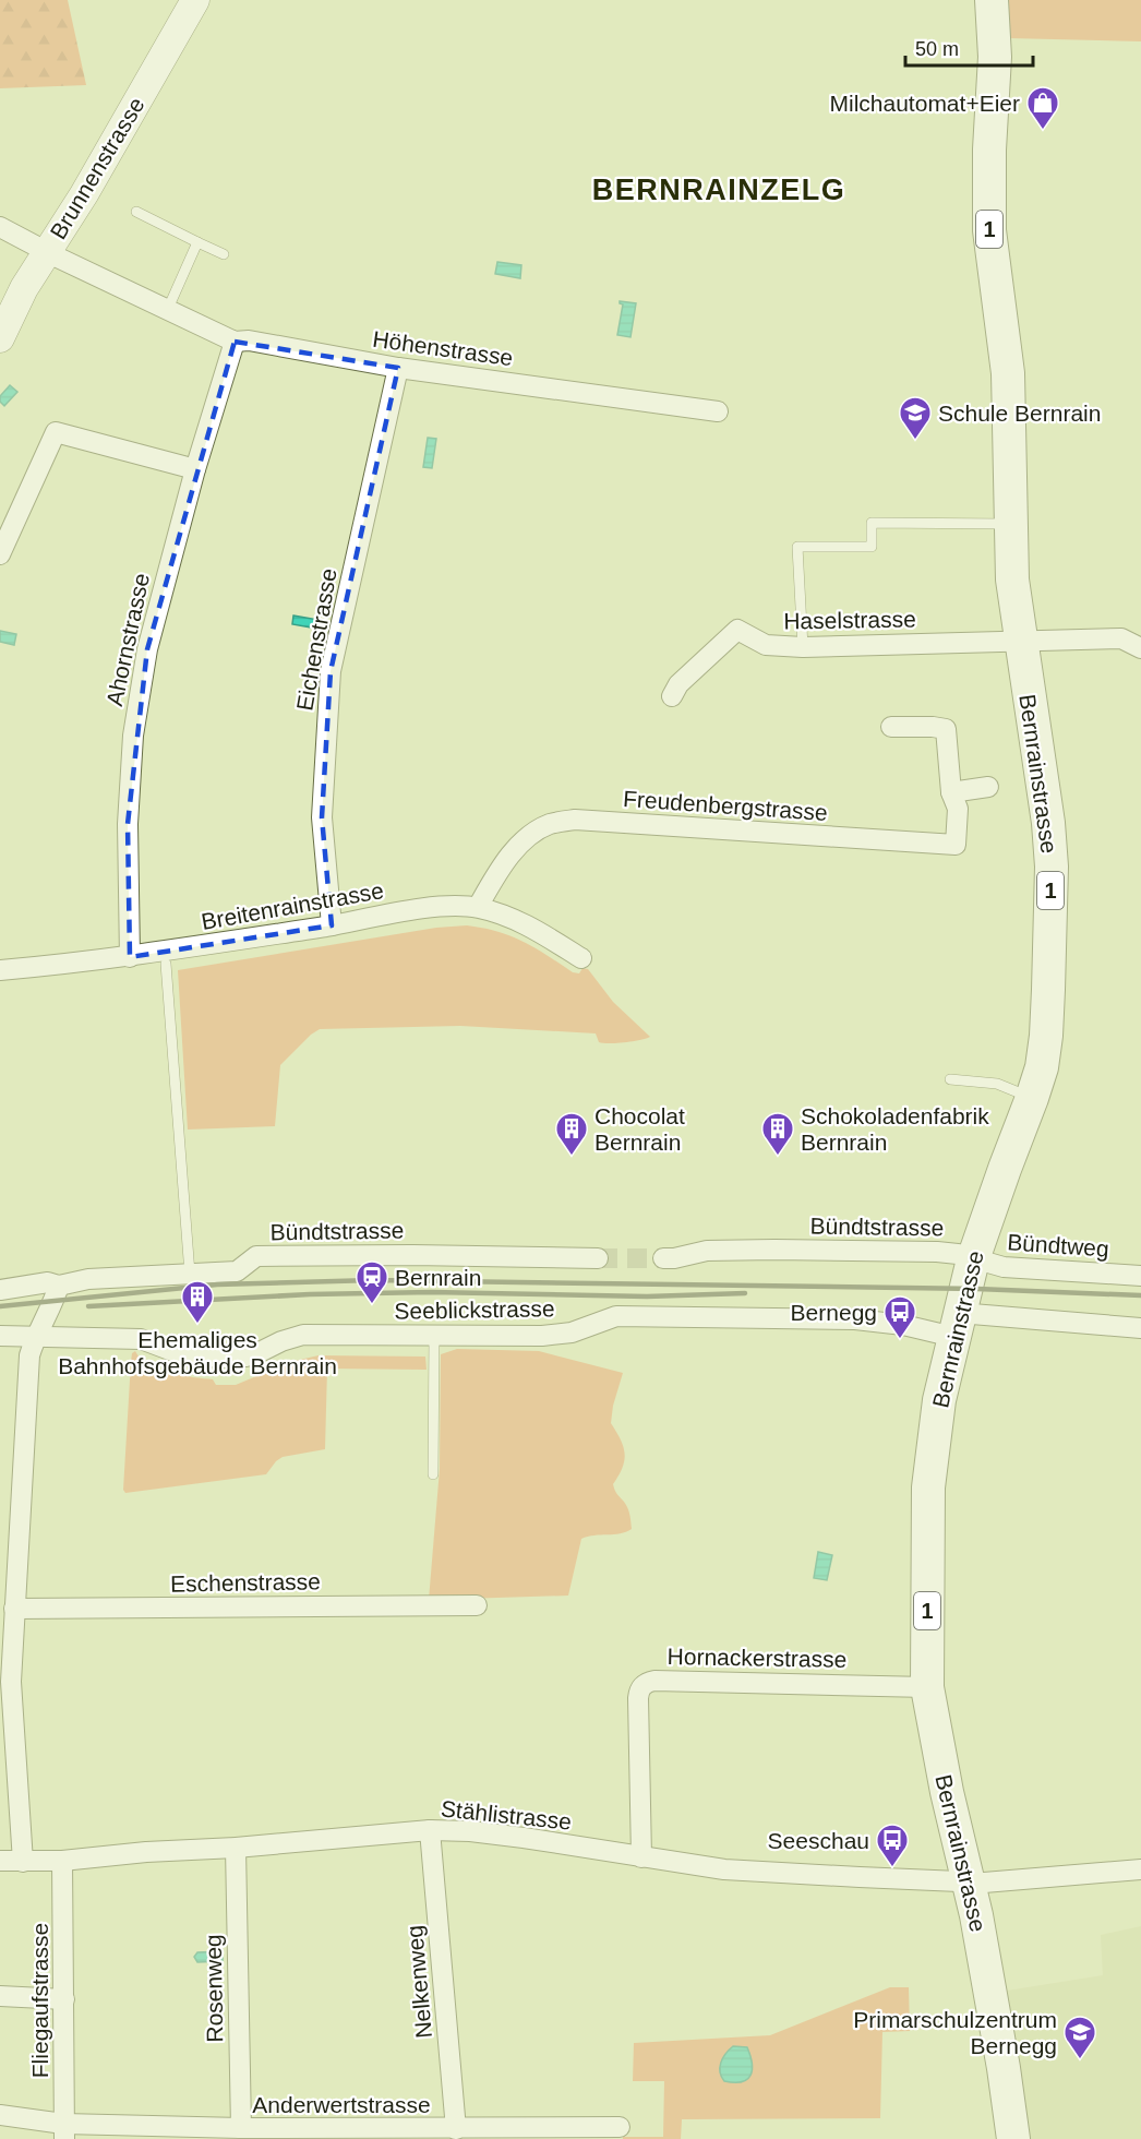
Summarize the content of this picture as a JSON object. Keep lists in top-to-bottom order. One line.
{"streets":{"main road":["Brunnenstrasse","1","Bernrainstrasse"],"street":["Höhenstrasse","Haselstrasse","Ahornstrasse","Eichenstrasse","Freudenbergstrasse","Breitenrainstrasse","Bündtstrasse","Bündtweg","Seeblickstrasse","Eschenstrasse","Hornackerstrasse","Stählistrasse","Nelkenweg","Rosenweg","Fliegaufstrasse","Anderwertstrasse"]},"crossings":[["Brunnenstrasse","Höhenstrasse"],["Höhenstrasse","Ahornstrasse"],["Höhenstrasse","Eichenstrasse"],["Haselstrasse","Bernrainstrasse"],["Ahornstrasse","Breitenrainstrasse"],["Eichenstrasse","Breitenrainstrasse"],["Bernrainstrasse","Bündtstrasse"],["Bernrainstrasse","Bündtweg"],["Bernrainstrasse","Seeblickstrasse"],["Bernrainstrasse","Hornackerstrasse"],["Bernrainstrasse","Stählistrasse"],["Freudenbergstrasse","Breitenrainstrasse"],["Bündtstrasse","Bündtweg"],["Hornackerstrasse","Stählistrasse"],["Stählistrasse","Nelkenweg"],["Stählistrasse","Rosenweg"],["Stählistrasse","Fliegaufstrasse"],["Nelkenweg","Anderwertstrasse"],["Rosenweg","Anderwertstrasse"],["Fliegaufstrasse","Anderwertstrasse"]],"districts":["BERNRAINZELG"],"places":{"shop":["Milchautomat+Eier"],"school or university":["Schule Bernrain","Primarschulzentrum Bernegg"],"building":["Chocolat Bernrain","Schokoladenfabrik Bernrain","Ehemaliges Bahnhofsgebäude Bernrain"],"station":["Bernrain"],"bus stop":["Bernegg","Seeschau"]},"scale_bar":"50 m"}
